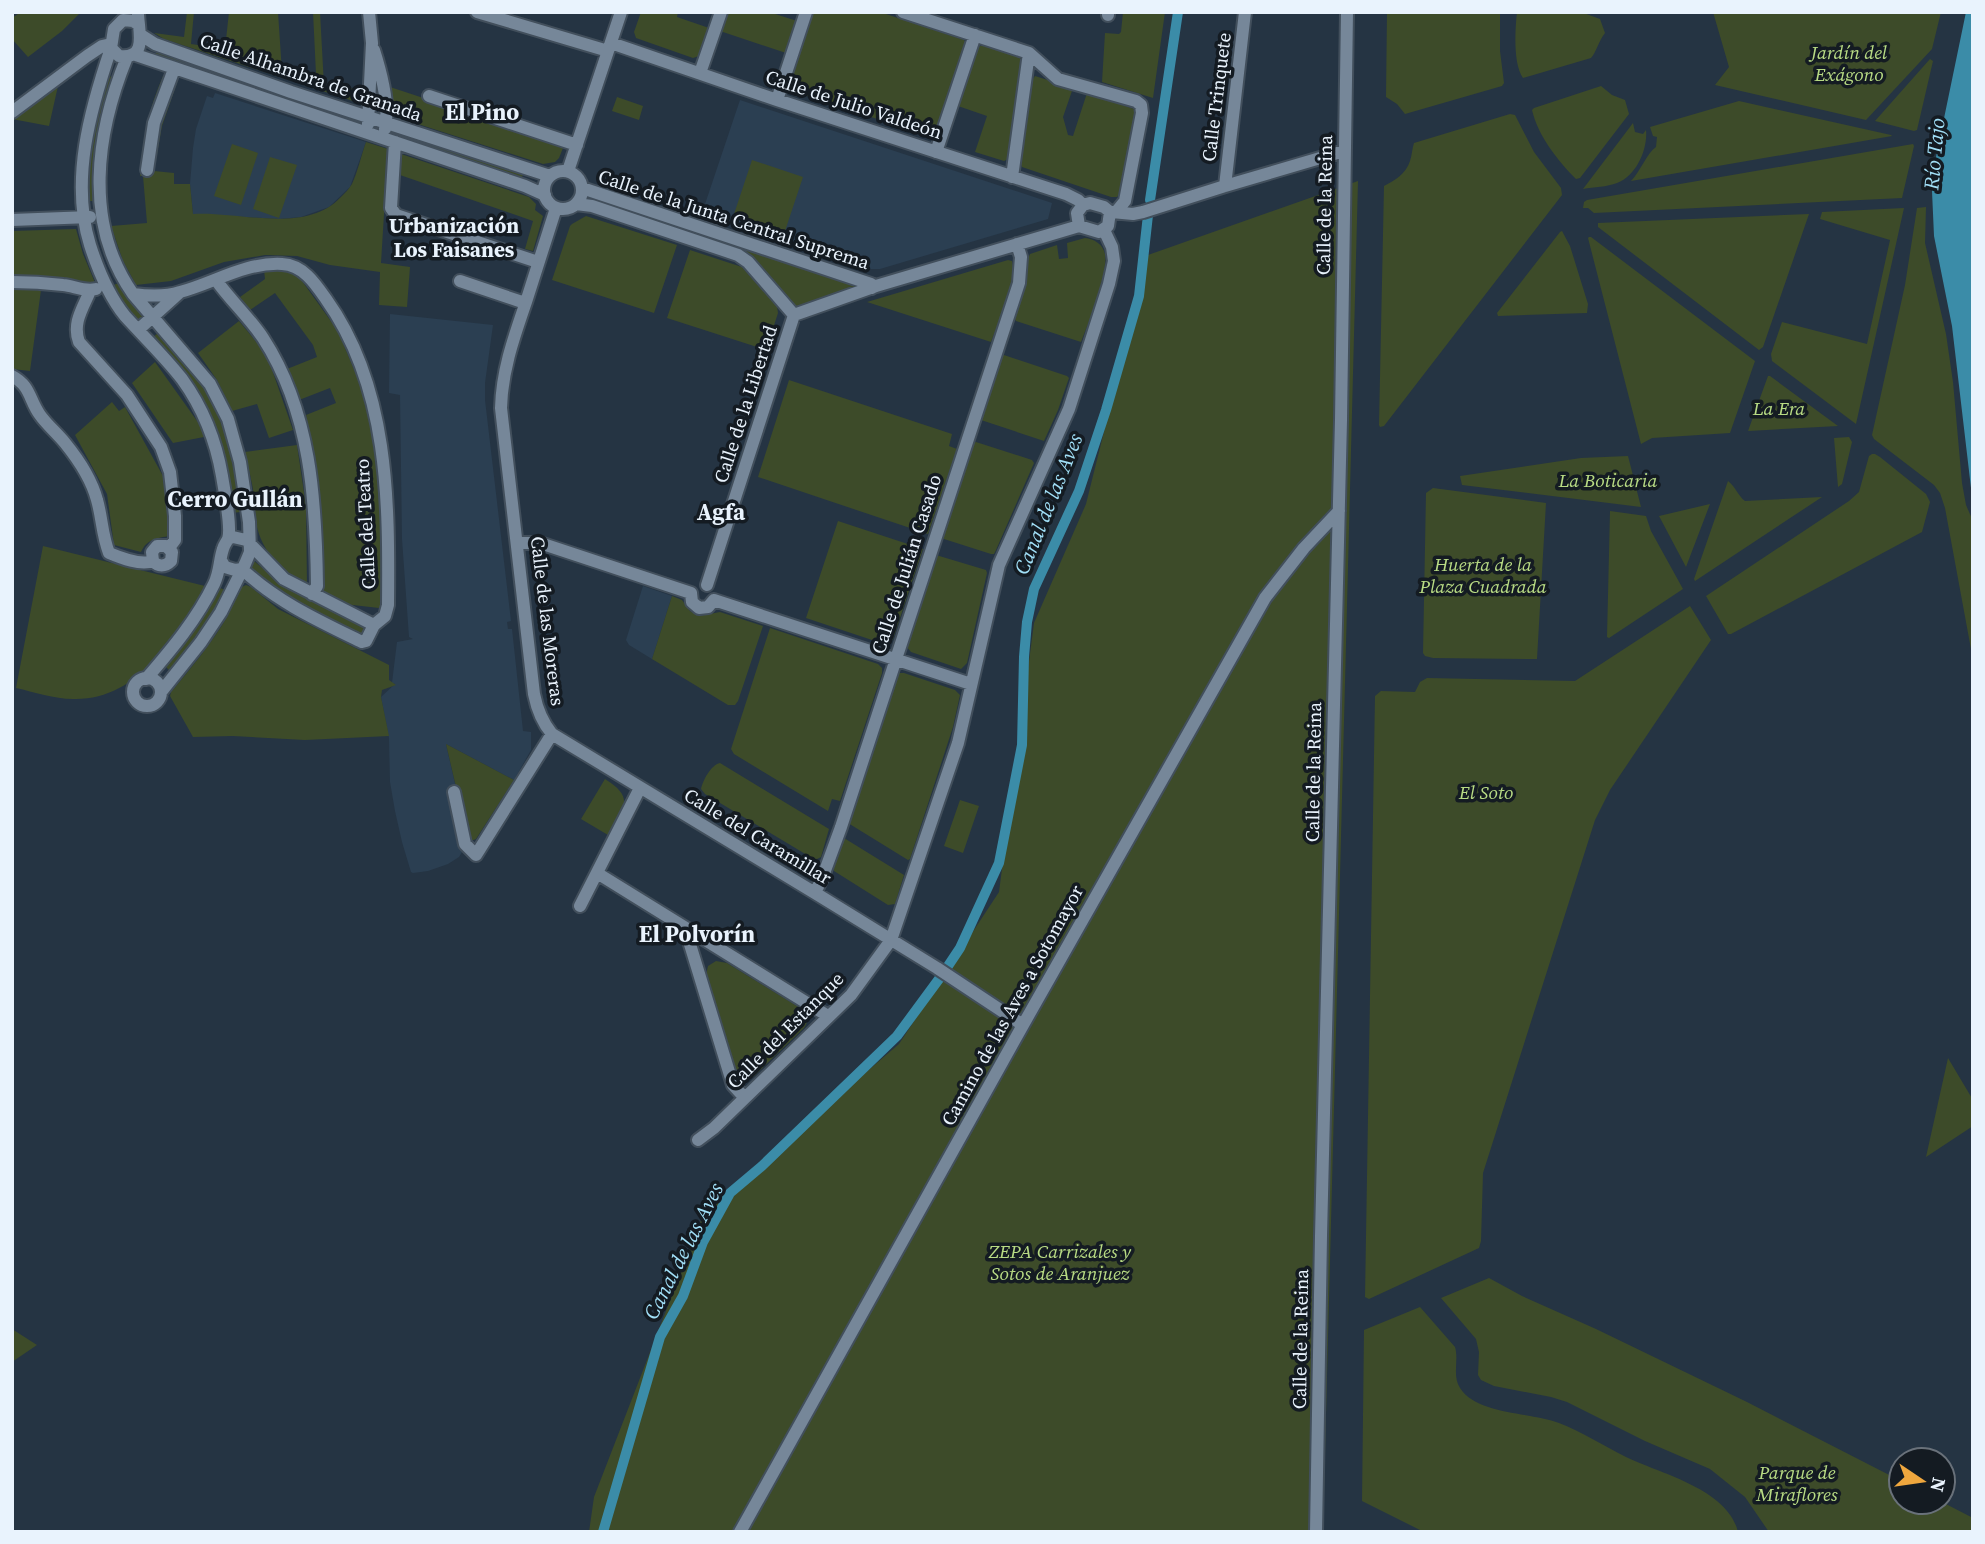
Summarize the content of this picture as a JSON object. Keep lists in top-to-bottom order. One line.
{"streets":{"street":["Calle Alhambra de Granada","Calle Trinquete","Calle de Julio Valdeón","Calle de la Reina","Calle de la Junta Central Suprema","Calle de la Libertad","Calle del Teatro","Calle de Julián Casado","Calle de las Moreras","Calle del Caramillar","Camino de las Aves a Sotomayor","Calle del Estanque"]},"crossings":[["Calle Alhambra de Granada","Calle de la Junta Central Suprema"],["Calle Alhambra de Granada","Calle de las Moreras"],["Calle Trinquete","Calle de Julio Valdeón"],["Calle Trinquete","Calle de la Reina"],["Calle Trinquete","Calle de la Junta Central Suprema"],["Calle Trinquete","Calle del Estanque"],["Calle de Julio Valdeón","Calle de la Junta Central Suprema"],["Calle de Julio Valdeón","Calle del Estanque"],["Calle de la Reina","Camino de las Aves a Sotomayor"],["Calle de la Junta Central Suprema","Calle de la Libertad"],["Calle de la Junta Central Suprema","Calle de Julián Casado"],["Calle de la Junta Central Suprema","Calle de las Moreras"],["Calle de la Junta Central Suprema","Calle del Estanque"],["Calle de Julián Casado","Calle del Caramillar"],["Calle de las Moreras","Calle del Caramillar"],["Calle del Caramillar","Camino de las Aves a Sotomayor"],["Calle del Caramillar","Calle del Estanque"]],"districts":["El Pino","Urbanización Los Faisanes","Cerro Gullán","Agfa","El Polvorín"],"water":["Río Tajo","Canal de las Aves"],"parks":["Jardín del Exágono","La Era","La Boticaria","Huerta de la Plaza Cuadrada","El Soto","ZEPA Carrizales y Sotos de Aranjuez","Parque de Miraflores"],"north":"right"}
